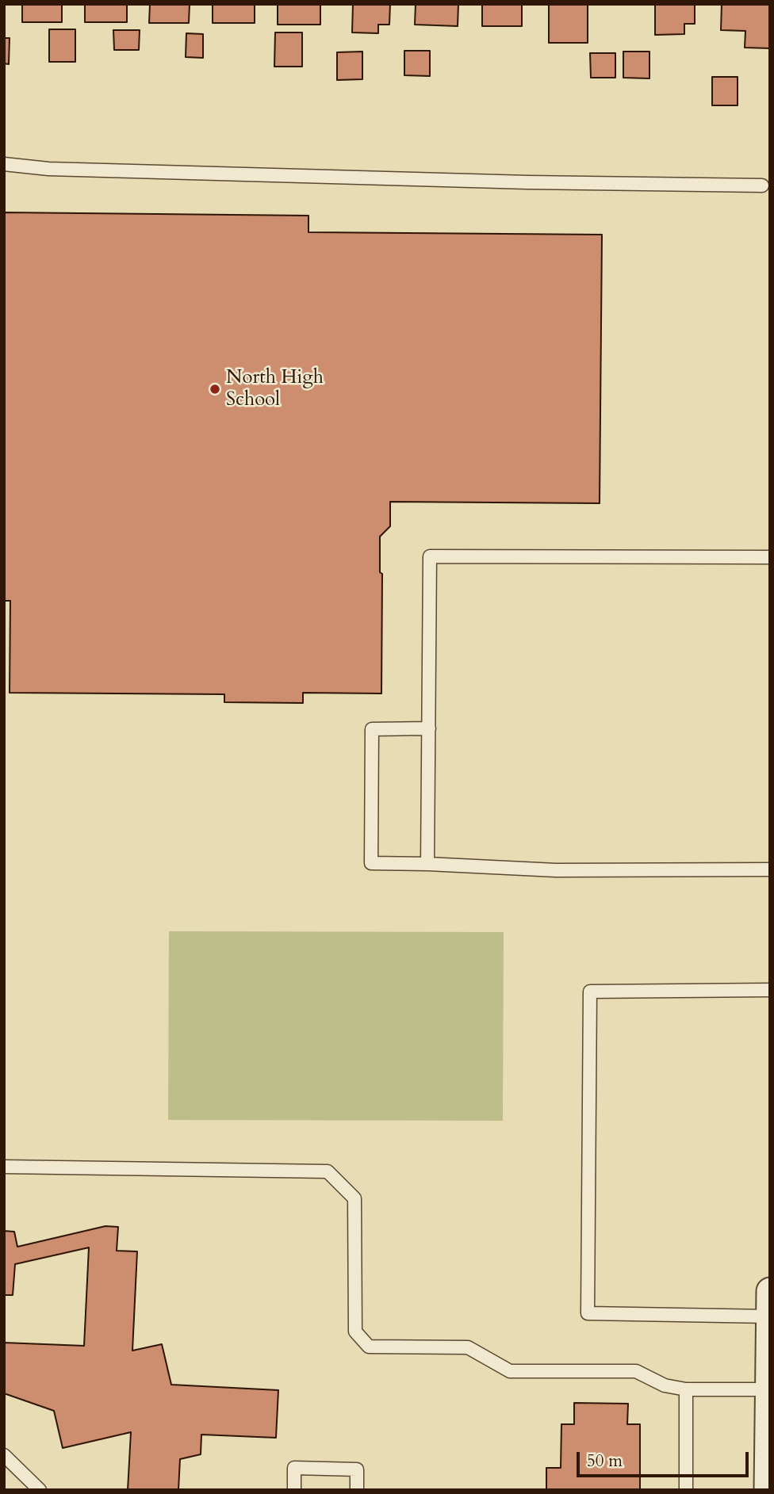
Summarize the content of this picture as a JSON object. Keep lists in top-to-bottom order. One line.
{"places":["North High School"],"scale_bar":"50 m"}
